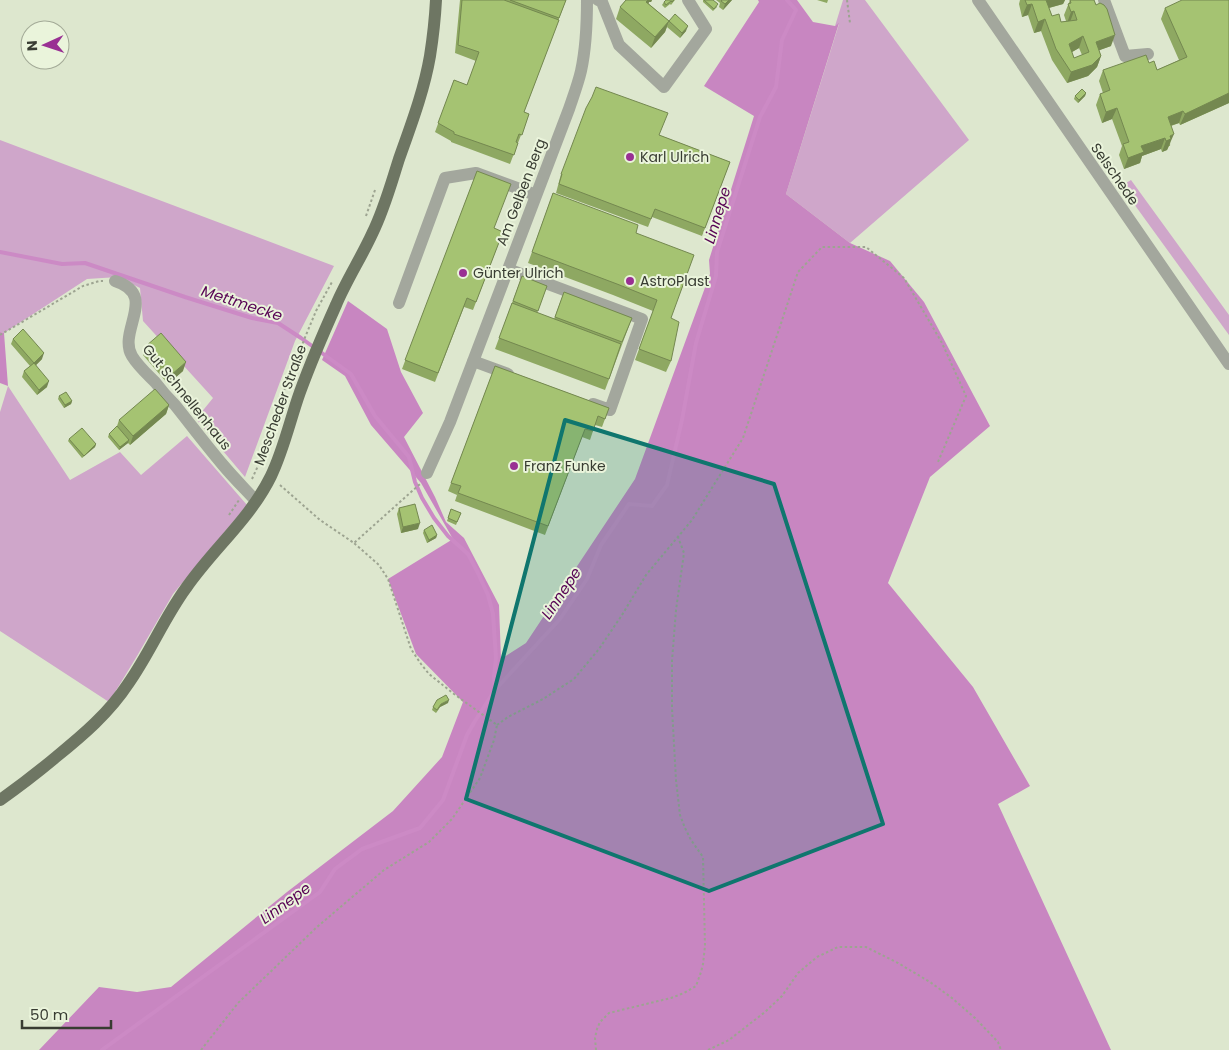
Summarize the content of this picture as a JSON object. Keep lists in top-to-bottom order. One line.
{"streets":{"main road":["Mescheder Straße"],"street":["Selschede","Am Gelben Berg","Gut Schnellenhaus"]},"crossings":[["Gut Schnellenhaus","Mescheder Straße"]],"water":["Linnepe","Mettmecke"],"places":["Karl Ulrich","Günter Ulrich","AstroPlast","Franz Funke"],"scale_bar":"50 m","north":"left"}
